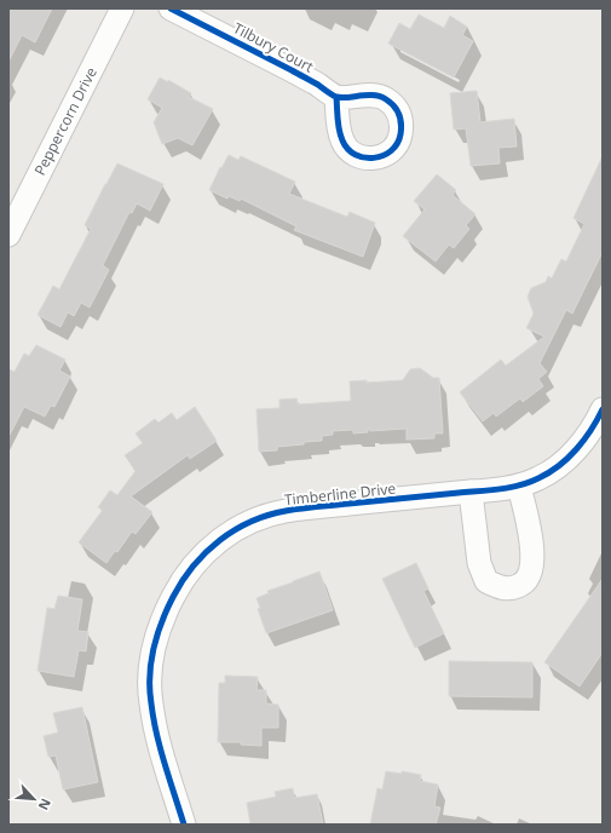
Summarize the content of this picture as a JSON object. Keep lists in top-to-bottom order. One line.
{"streets":{"street":["Tilbury Court","Peppercorn Drive","Timberline Drive"]},"north":"bottom right"}
